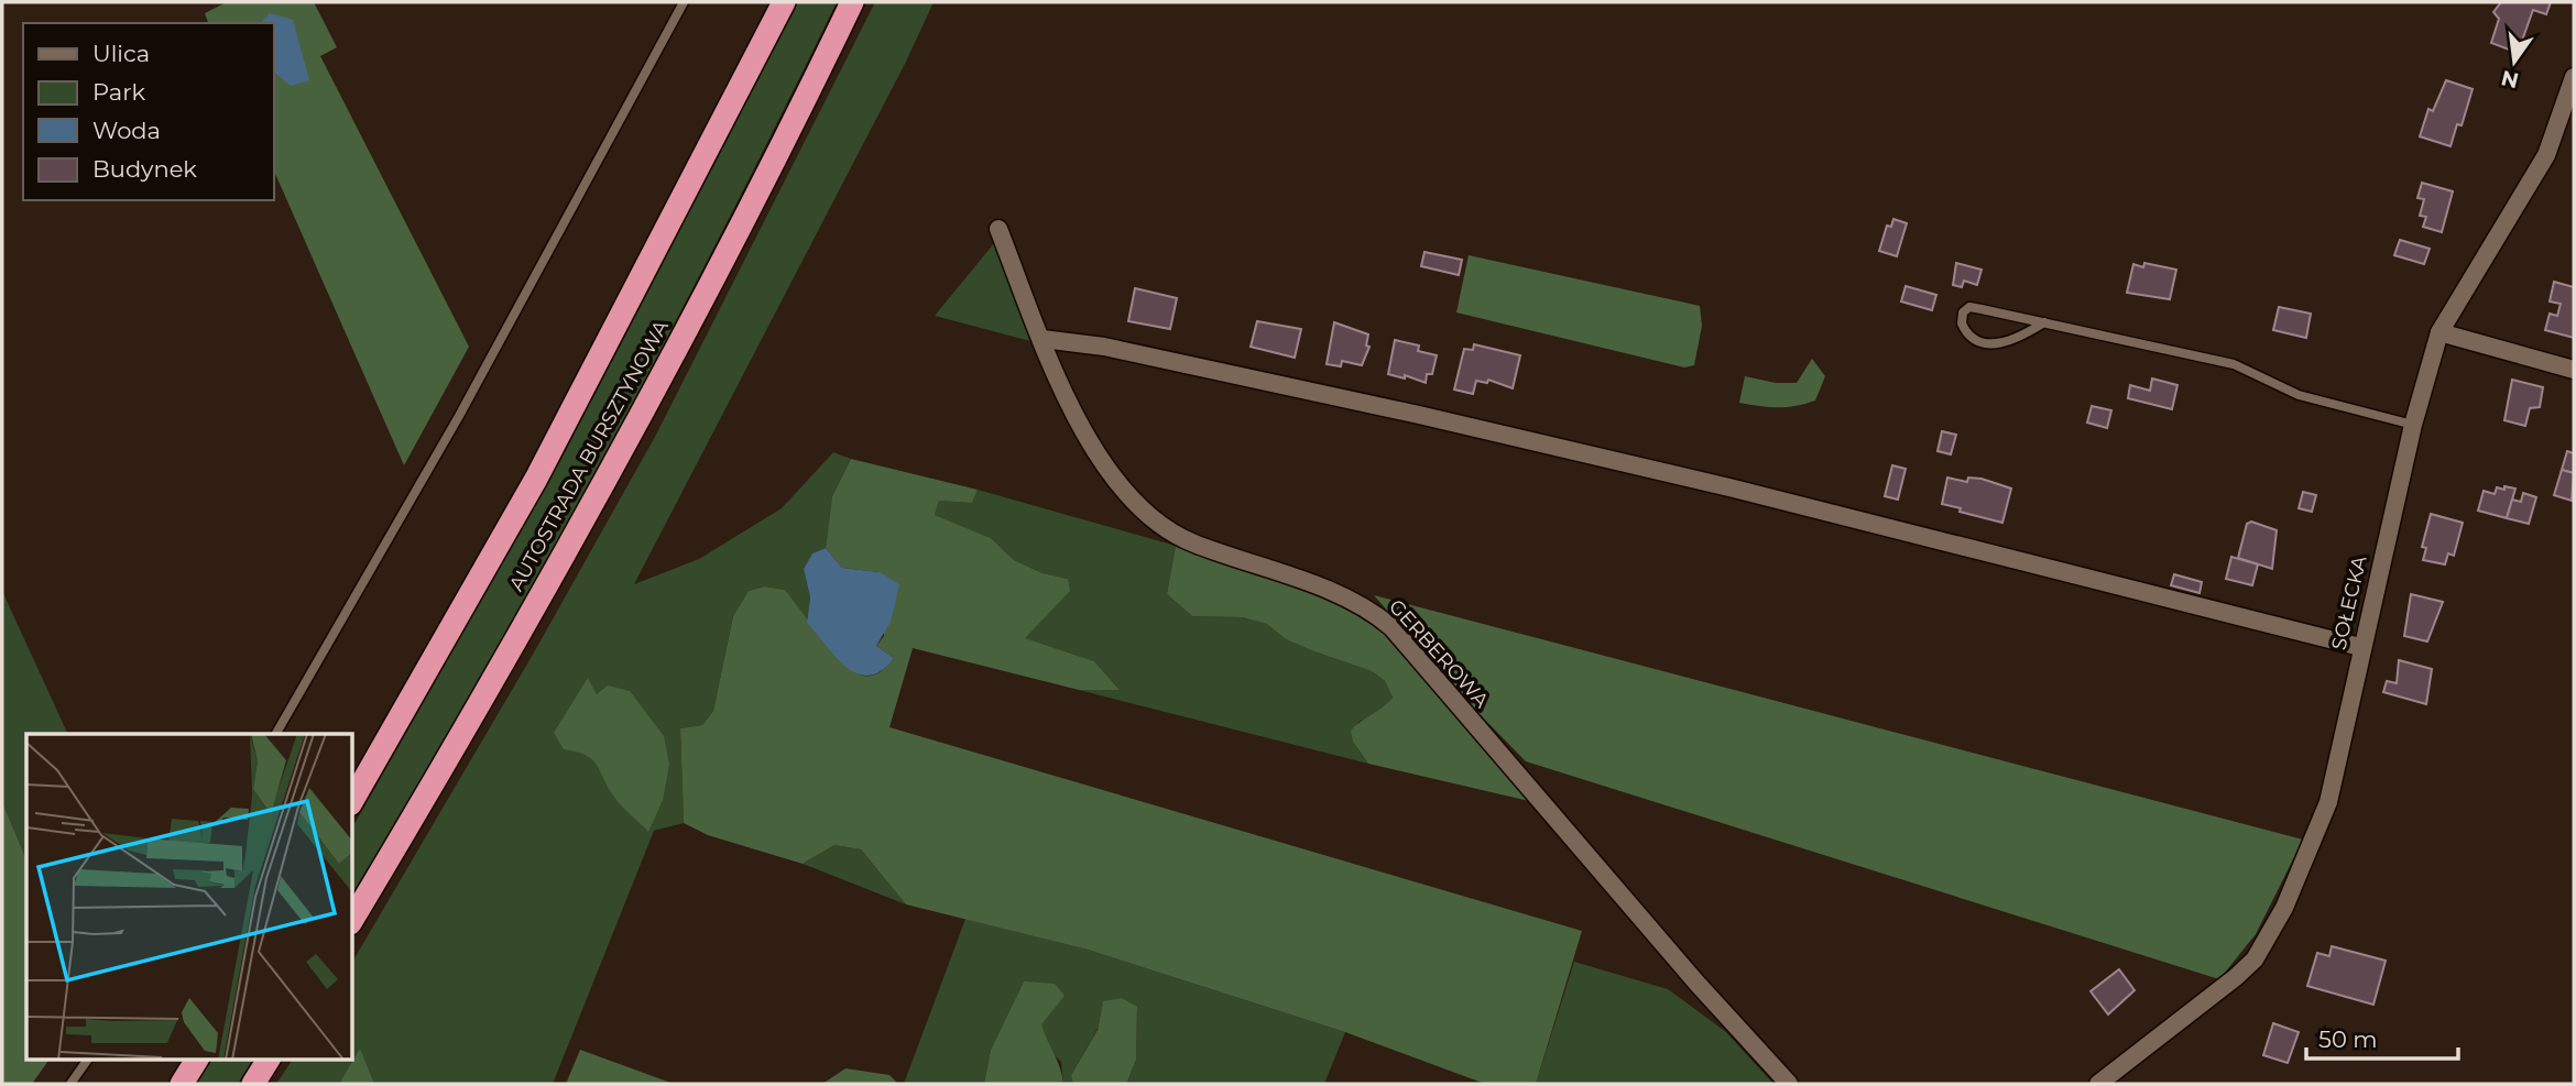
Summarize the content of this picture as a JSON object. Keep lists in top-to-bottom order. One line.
{"streets":{"highway":["AUTOSTRADA BURSZTYNOWA"],"street":["SOŁECKA","GERBEROWA"]},"legend":["Ulica","Park","Woda","Budynek"],"scale_bar":"50 m","north":"bottom"}
